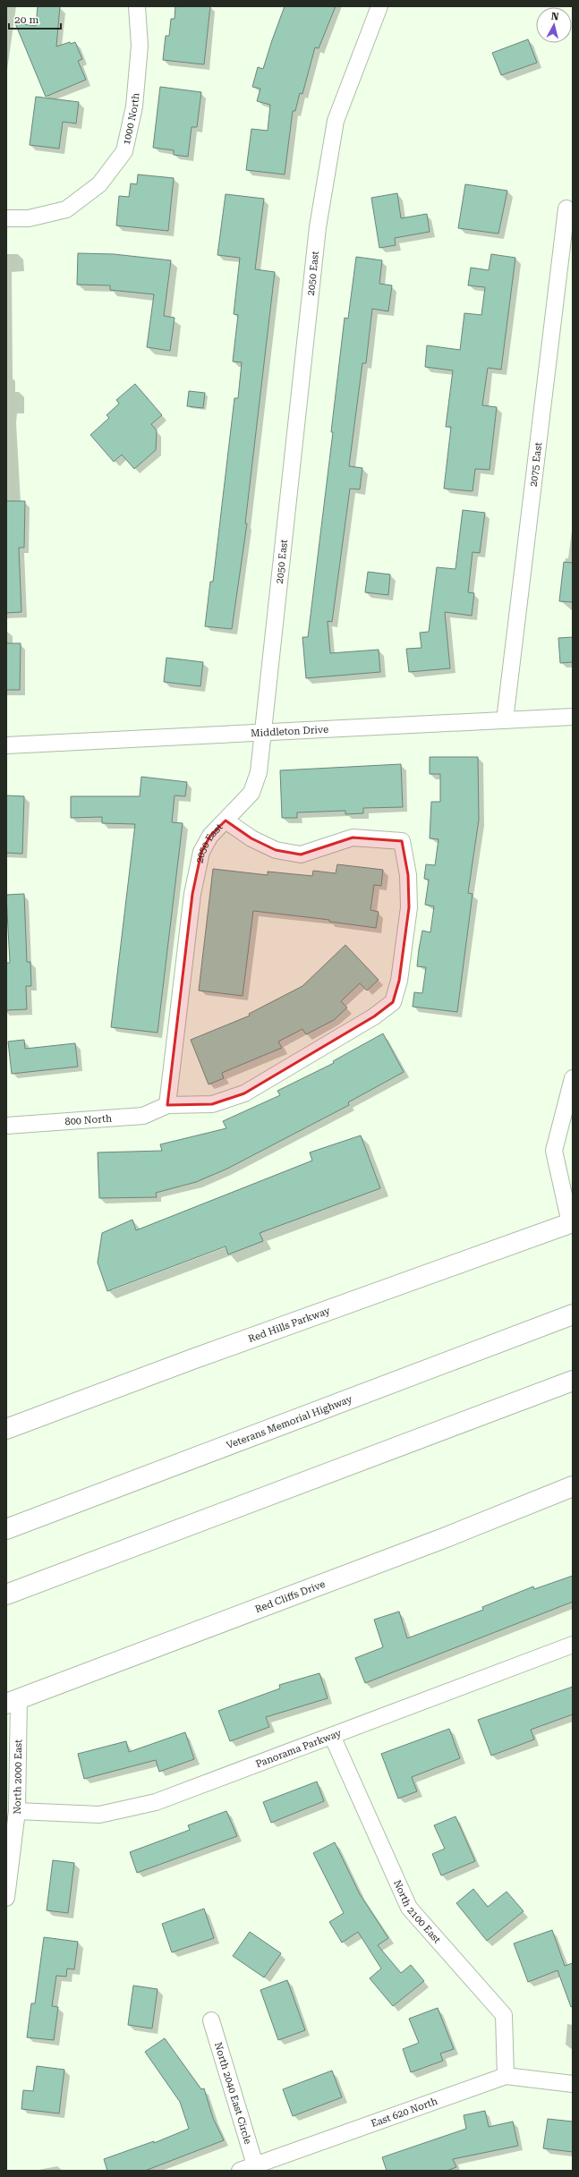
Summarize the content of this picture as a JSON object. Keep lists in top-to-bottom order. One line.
{"streets":{"main road":["Red Hills Parkway","Veterans Memorial Highway","Red Cliffs Drive"],"street":["1000 North","2050 East","2075 East","Middleton Drive","800 North","Panorama Parkway","North 2000 East","North 2100 East","North 2040 East Circle","East 620 North"]},"crossings":[["2050 East","Middleton Drive"],["2050 East","800 North"],["2075 East","Middleton Drive"],["Red Cliffs Drive","North 2000 East"],["Panorama Parkway","North 2000 East"],["Panorama Parkway","North 2100 East"],["North 2100 East","East 620 North"],["North 2040 East Circle","East 620 North"]],"scale_bar":"20 m","north":"top"}
